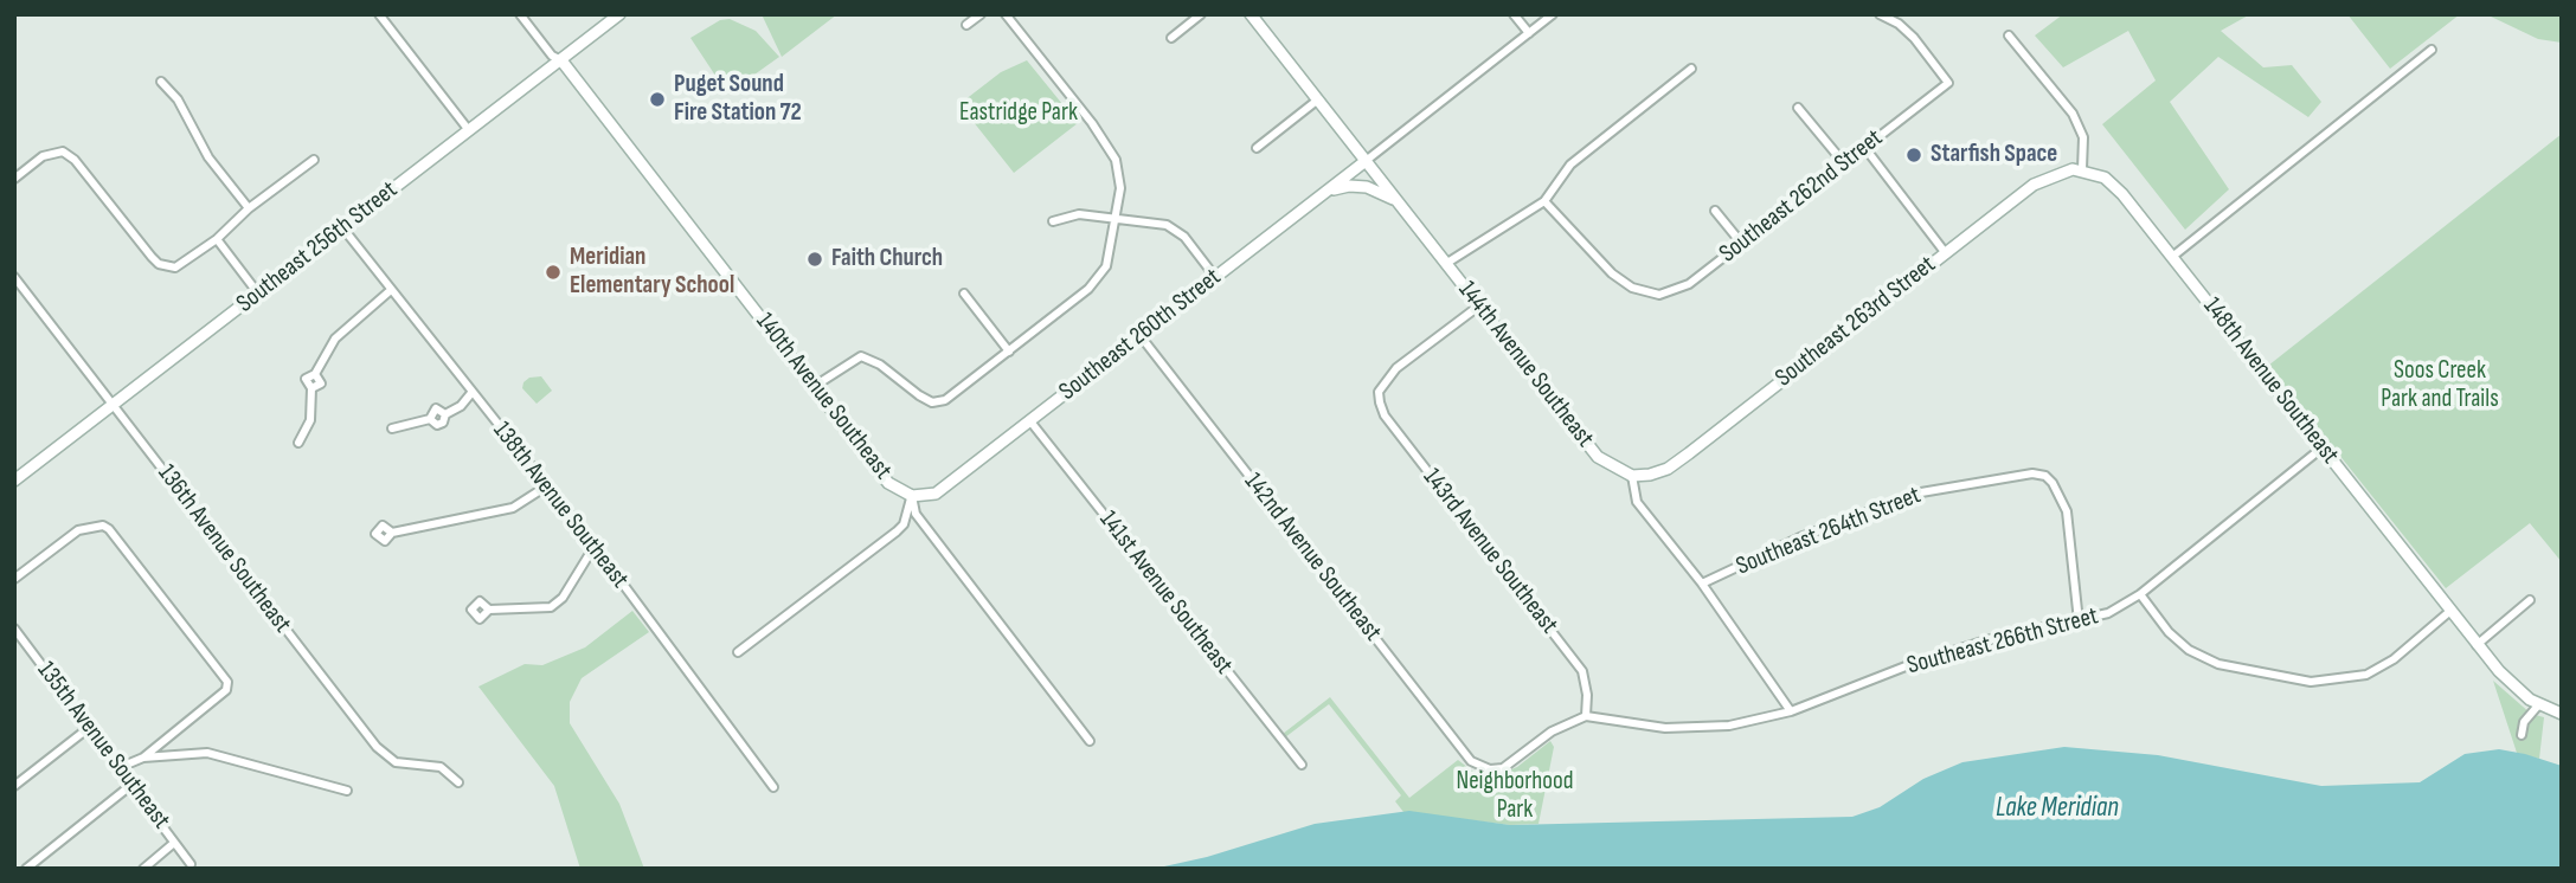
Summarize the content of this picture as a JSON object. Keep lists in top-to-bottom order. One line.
{"streets":{"street":["Southeast 262nd Street","Southeast 256th Street","Southeast 263rd Street","Southeast 260th Street","144th Avenue Southeast","148th Avenue Southeast","140th Avenue Southeast","138th Avenue Southeast","Southeast 264th Street","136th Avenue Southeast","143rd Avenue Southeast","142nd Avenue Southeast","141st Avenue Southeast","Southeast 266th Street","135th Avenue Southeast"]},"crossings":[["Southeast 256th Street","140th Avenue Southeast"],["Southeast 256th Street","138th Avenue Southeast"],["Southeast 256th Street","136th Avenue Southeast"],["Southeast 263rd Street","144th Avenue Southeast"],["Southeast 263rd Street","148th Avenue Southeast"],["Southeast 260th Street","144th Avenue Southeast"],["Southeast 260th Street","140th Avenue Southeast"],["Southeast 260th Street","142nd Avenue Southeast"],["Southeast 260th Street","141st Avenue Southeast"],["144th Avenue Southeast","143rd Avenue Southeast"],["148th Avenue Southeast","Southeast 266th Street"],["Southeast 264th Street","Southeast 266th Street"],["143rd Avenue Southeast","142nd Avenue Southeast"],["143rd Avenue Southeast","Southeast 266th Street"],["142nd Avenue Southeast","Southeast 266th Street"]],"water":["Lake Meridian"],"parks":["Eastridge Park","Soos Creek Park and Trails","Neighborhood Park"],"places":["Puget Sound Fire Station 72","Starfish Space","Faith Church","Meridian Elementary School"]}
